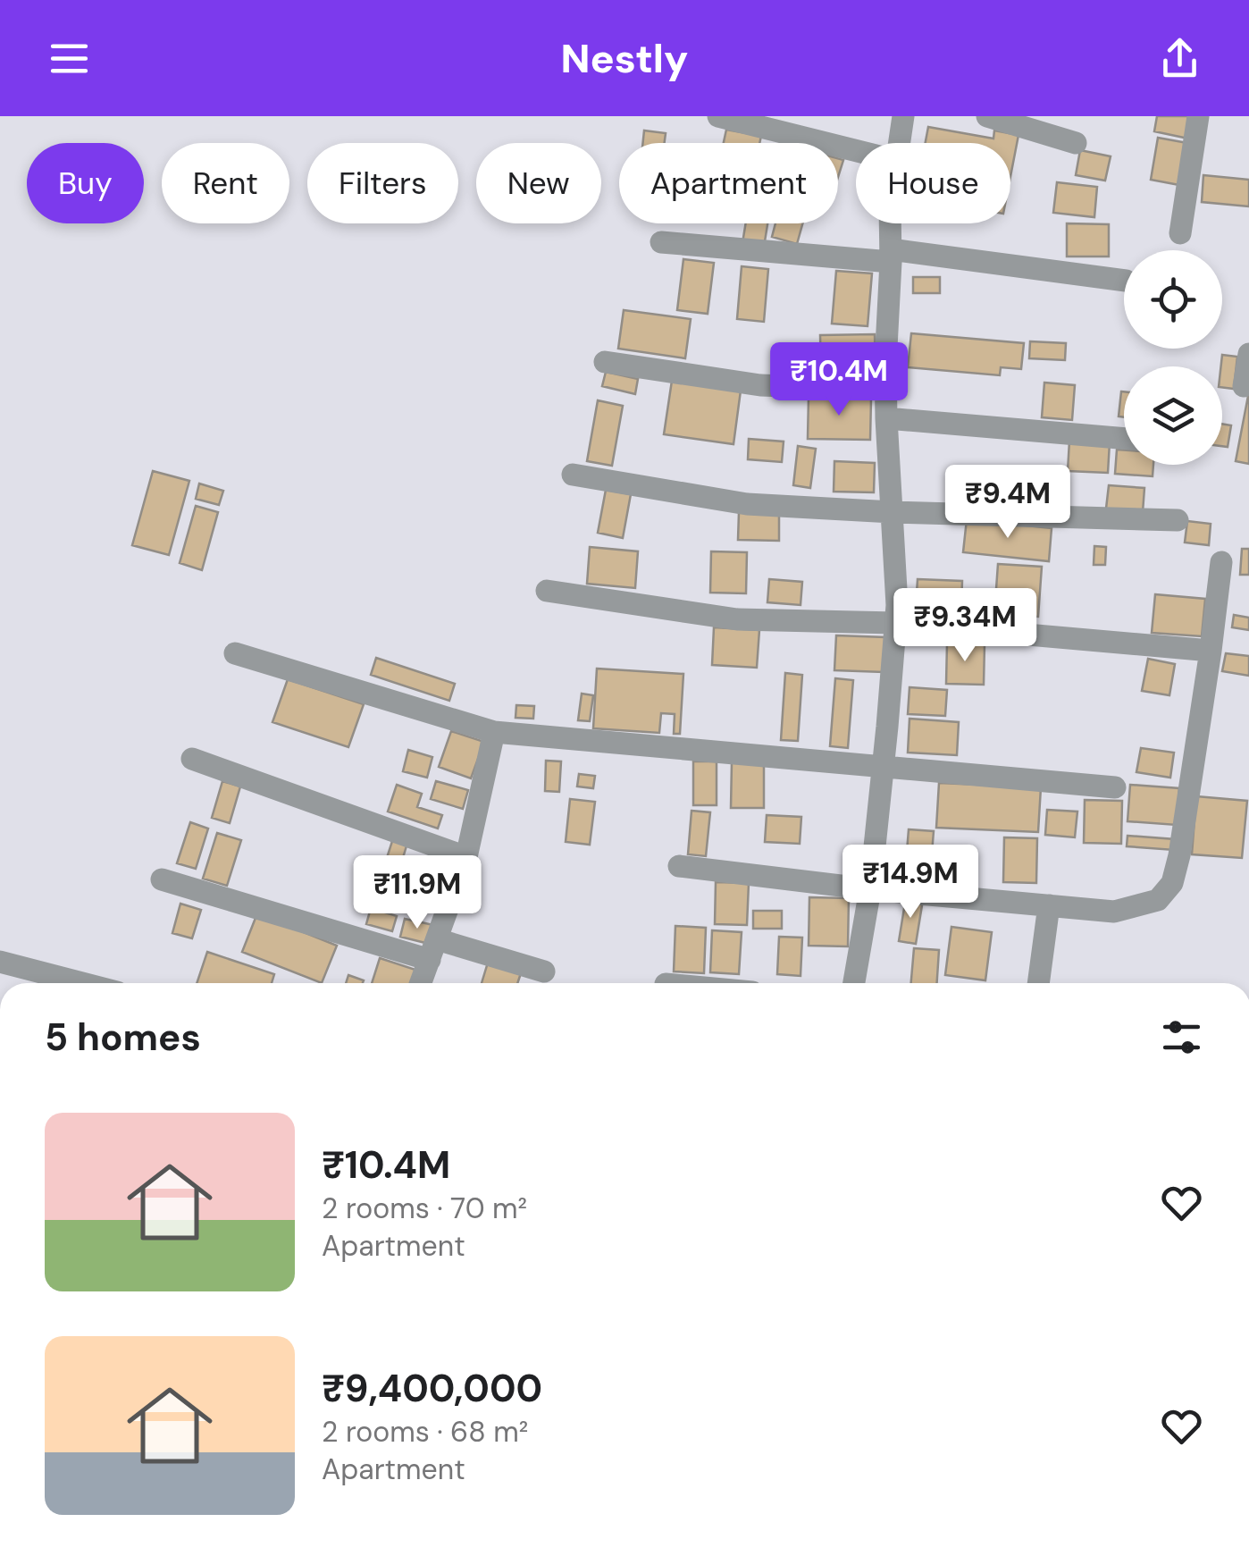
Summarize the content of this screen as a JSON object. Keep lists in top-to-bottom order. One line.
{"page":{"header":"Nestly","chip":["Buy","Rent","Filters","New","Apartment","House"],"price":["₹10.4M","₹9.4M","₹9.34M","₹14.9M","₹11.9M"],"heading":"5 homes","list":[{"name":"₹10.4M","note":"2 rooms · 70 m² · Apartment"},{"name":"₹9,400,000","note":"2 rooms · 68 m² · Apartment"}]}}
